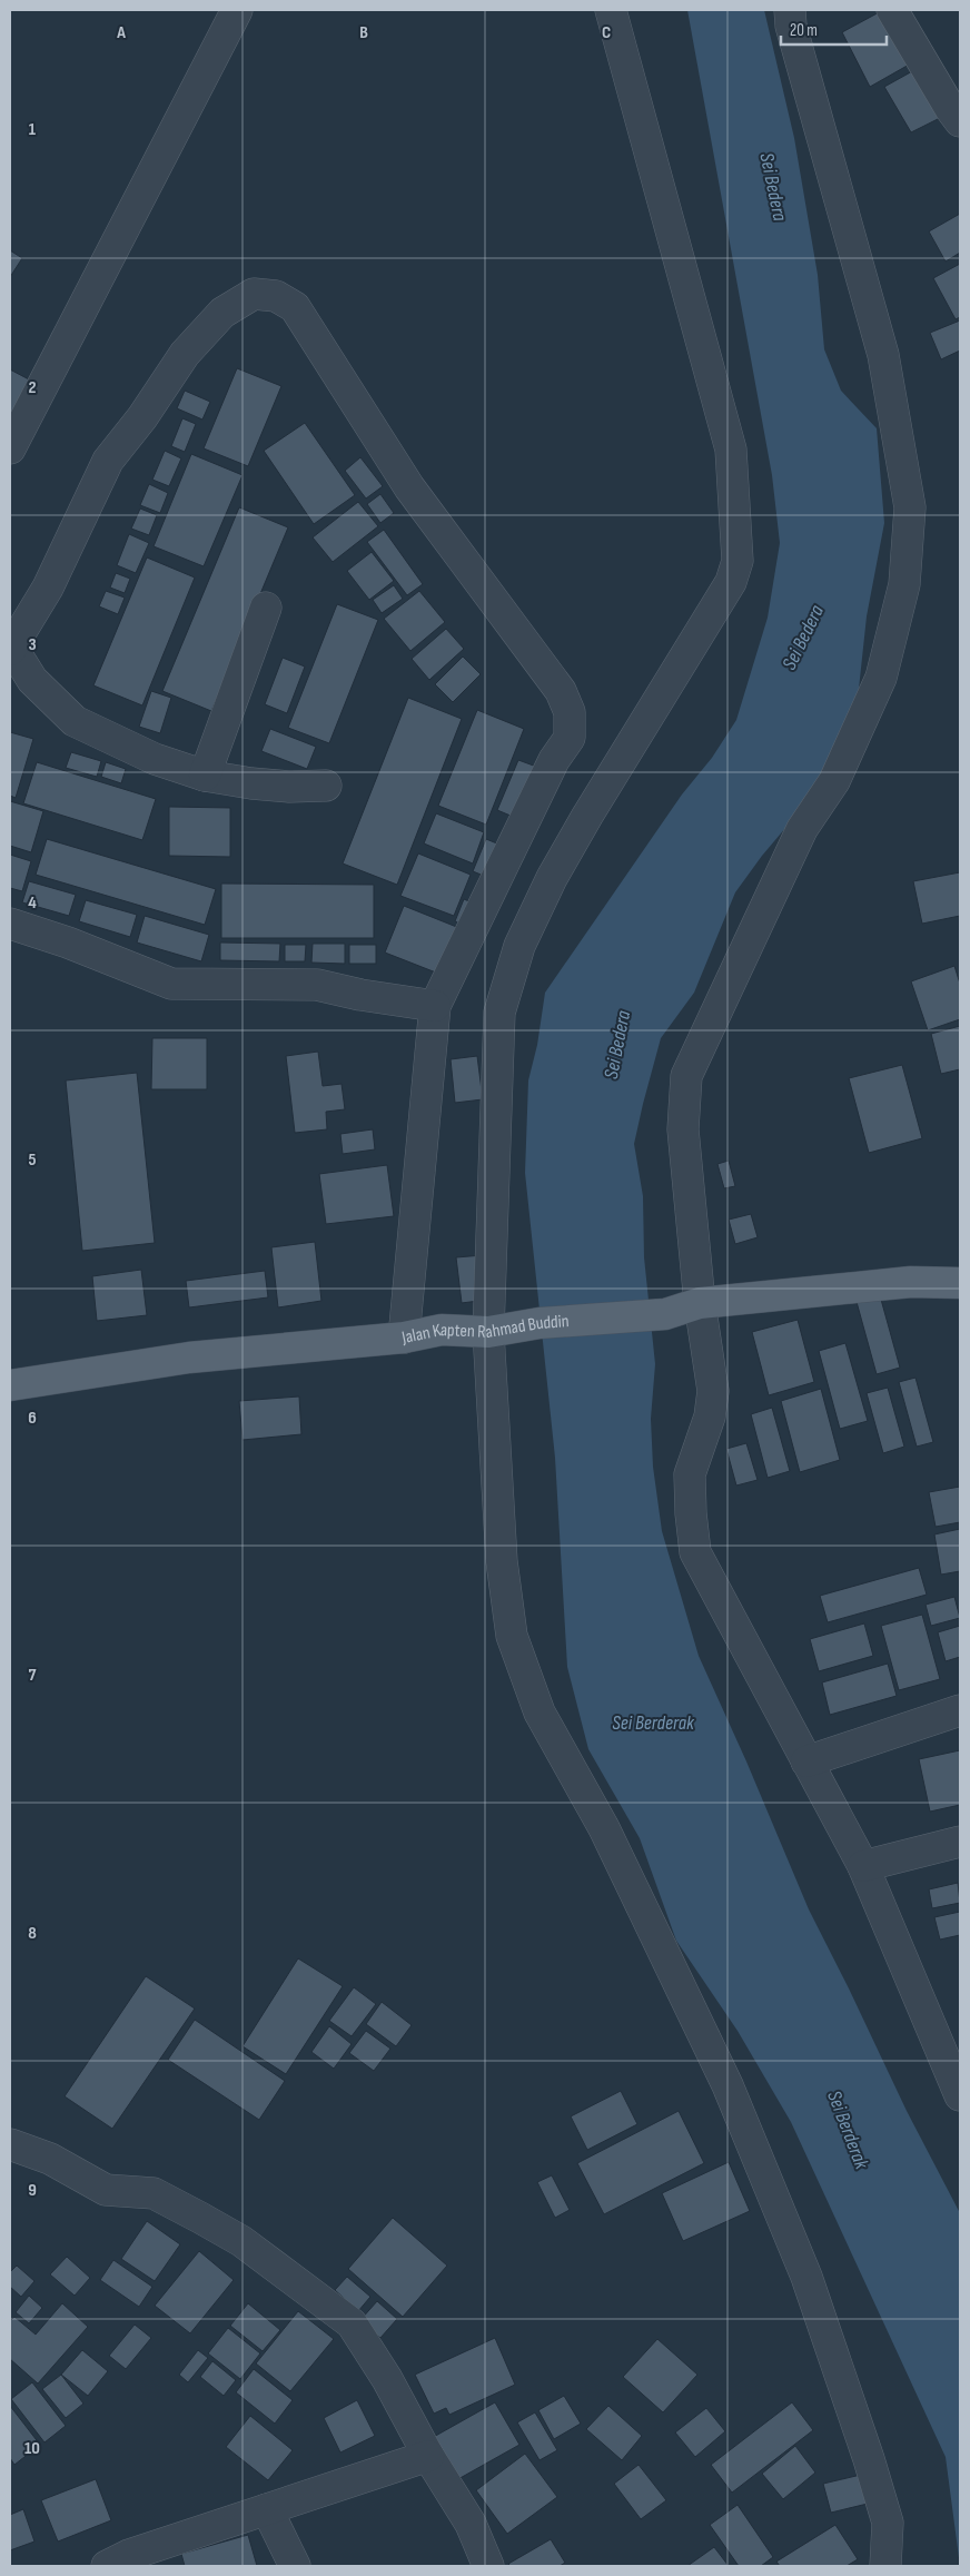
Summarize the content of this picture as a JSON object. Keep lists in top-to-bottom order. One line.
{"streets":{"main road":["Jalan Kapten Rahmad Buddin"]},"water":["Sei Bedera","Sei Berderak"],"scale_bar":"20 m","grid":{"columns":["A","B","C"],"rows":["1","2","3","4","5","6","7","8","9","10"]}}
